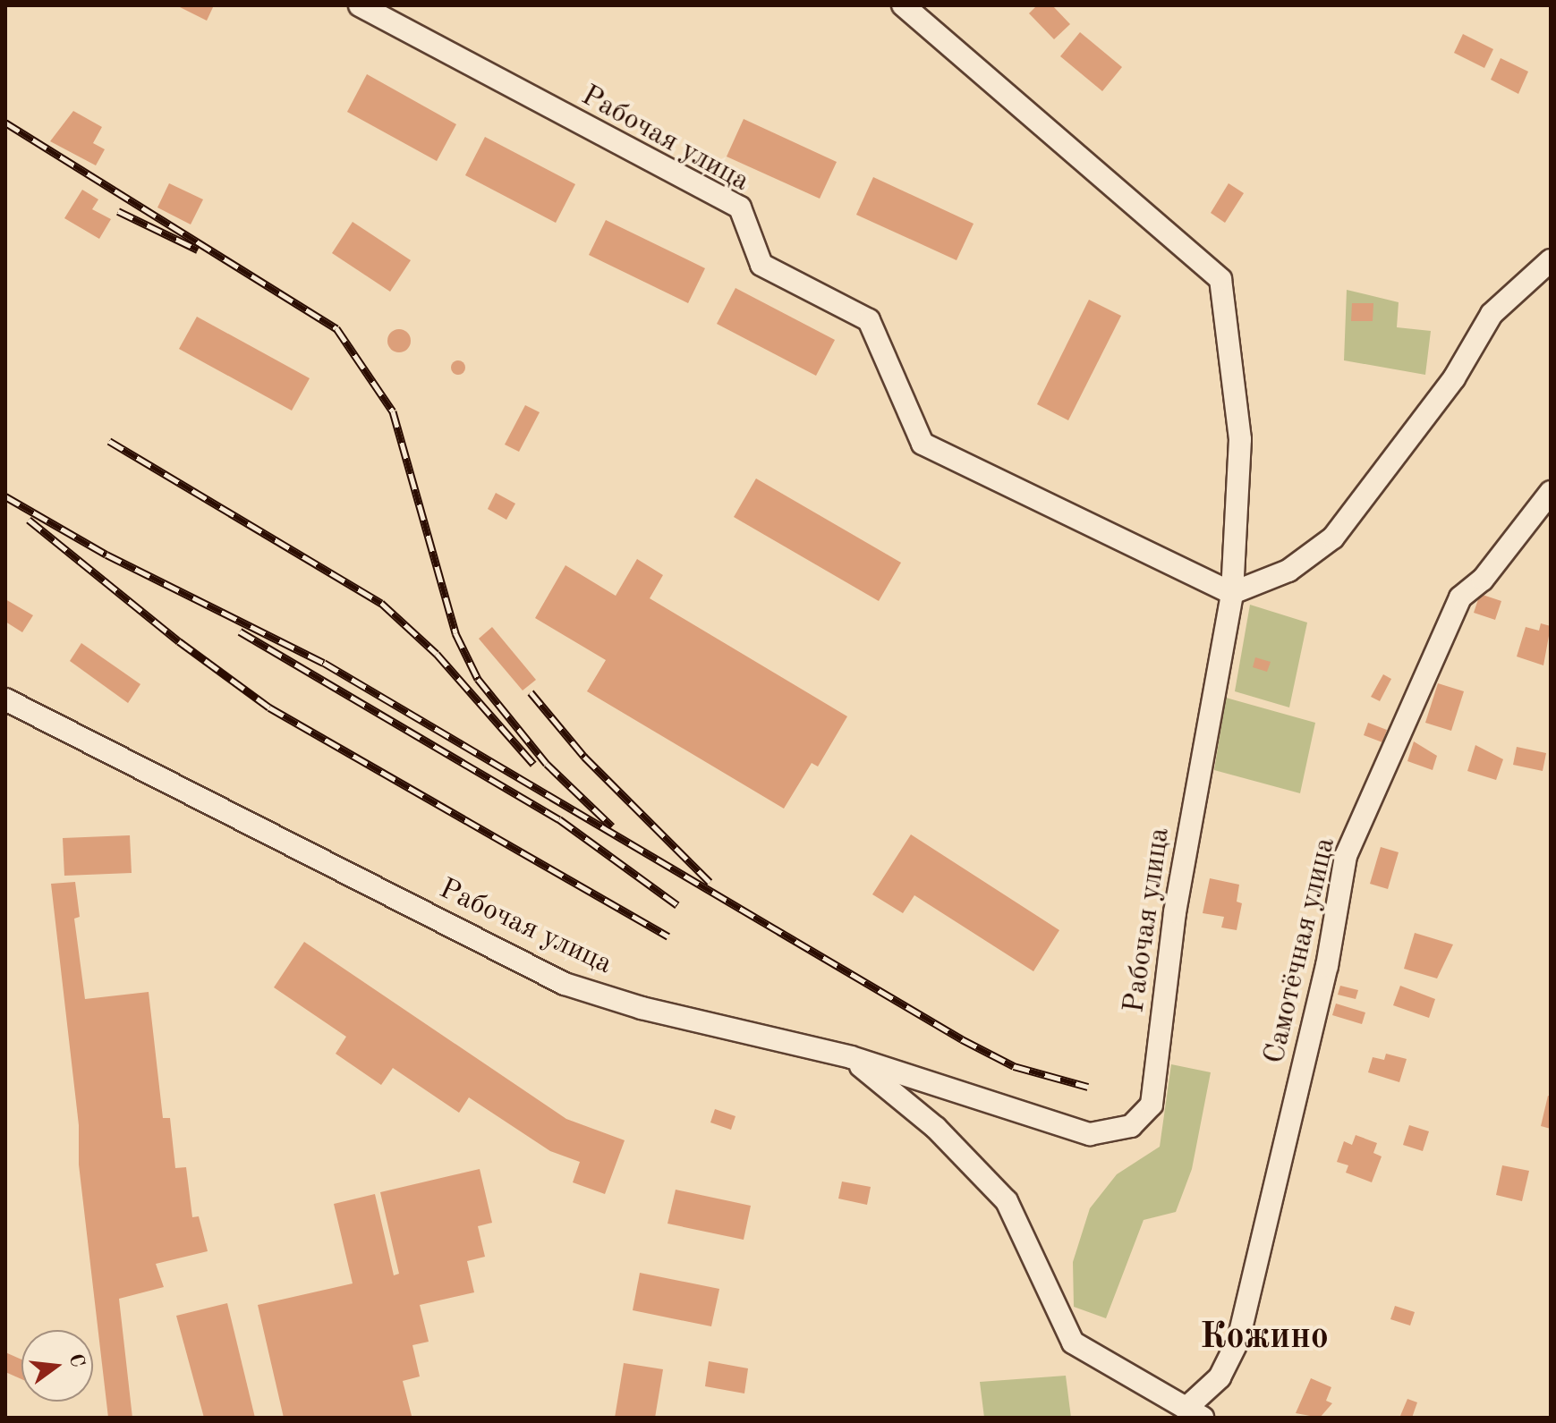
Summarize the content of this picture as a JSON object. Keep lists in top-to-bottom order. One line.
{"streets":{"street":["Рабочая улица","Самотёчная улица"]},"districts":["Кожино"],"north":"right"}
